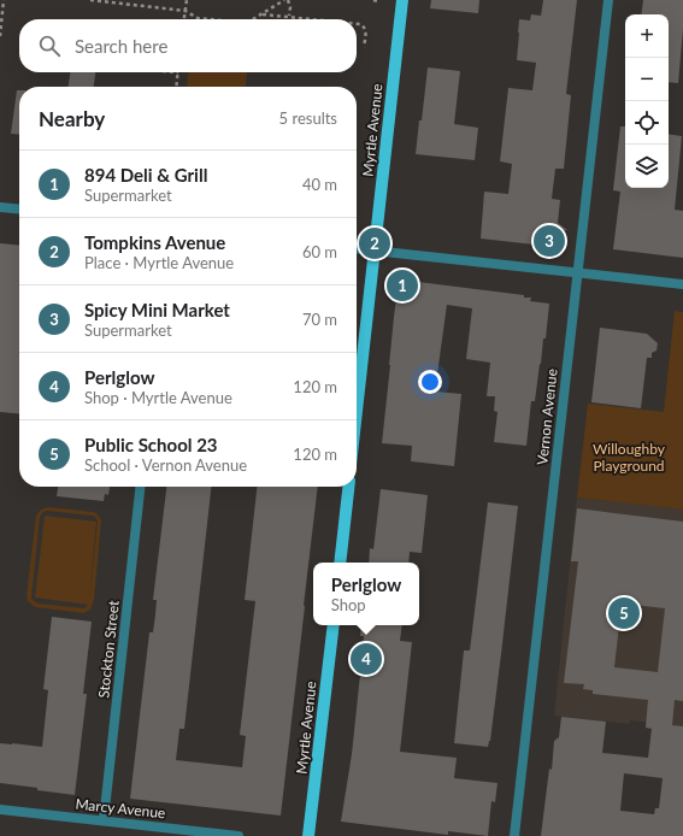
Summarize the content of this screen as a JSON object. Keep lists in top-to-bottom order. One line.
{"streets":{"main road":["Myrtle Avenue"],"street":["Vernon Avenue","Stockton Street","Marcy Avenue"]},"crossings":[["Stockton Street","Marcy Avenue"]],"parks":["Willoughby Playground"],"page":{"map_buttons":["+","−"],"search":"Search here","heading":["Nearby","5 results"],"list":[{"mark":"1","name":"894 Deli & Grill","note":"Supermarket","value":"40 m"},{"mark":"2","name":"Tompkins Avenue","note":"Place · Myrtle Avenue","value":"60 m"},{"mark":"3","name":"Spicy Mini Market","note":"Supermarket","value":"70 m"},{"mark":"4","name":"Perlglow","note":"Shop · Myrtle Avenue","value":"120 m"},{"mark":"5","name":"Public School 23","note":"School · Vernon Avenue","value":"120 m"}],"pins":["3","2","1","5","4"],"popup":["Perlglow","Shop"]}}
